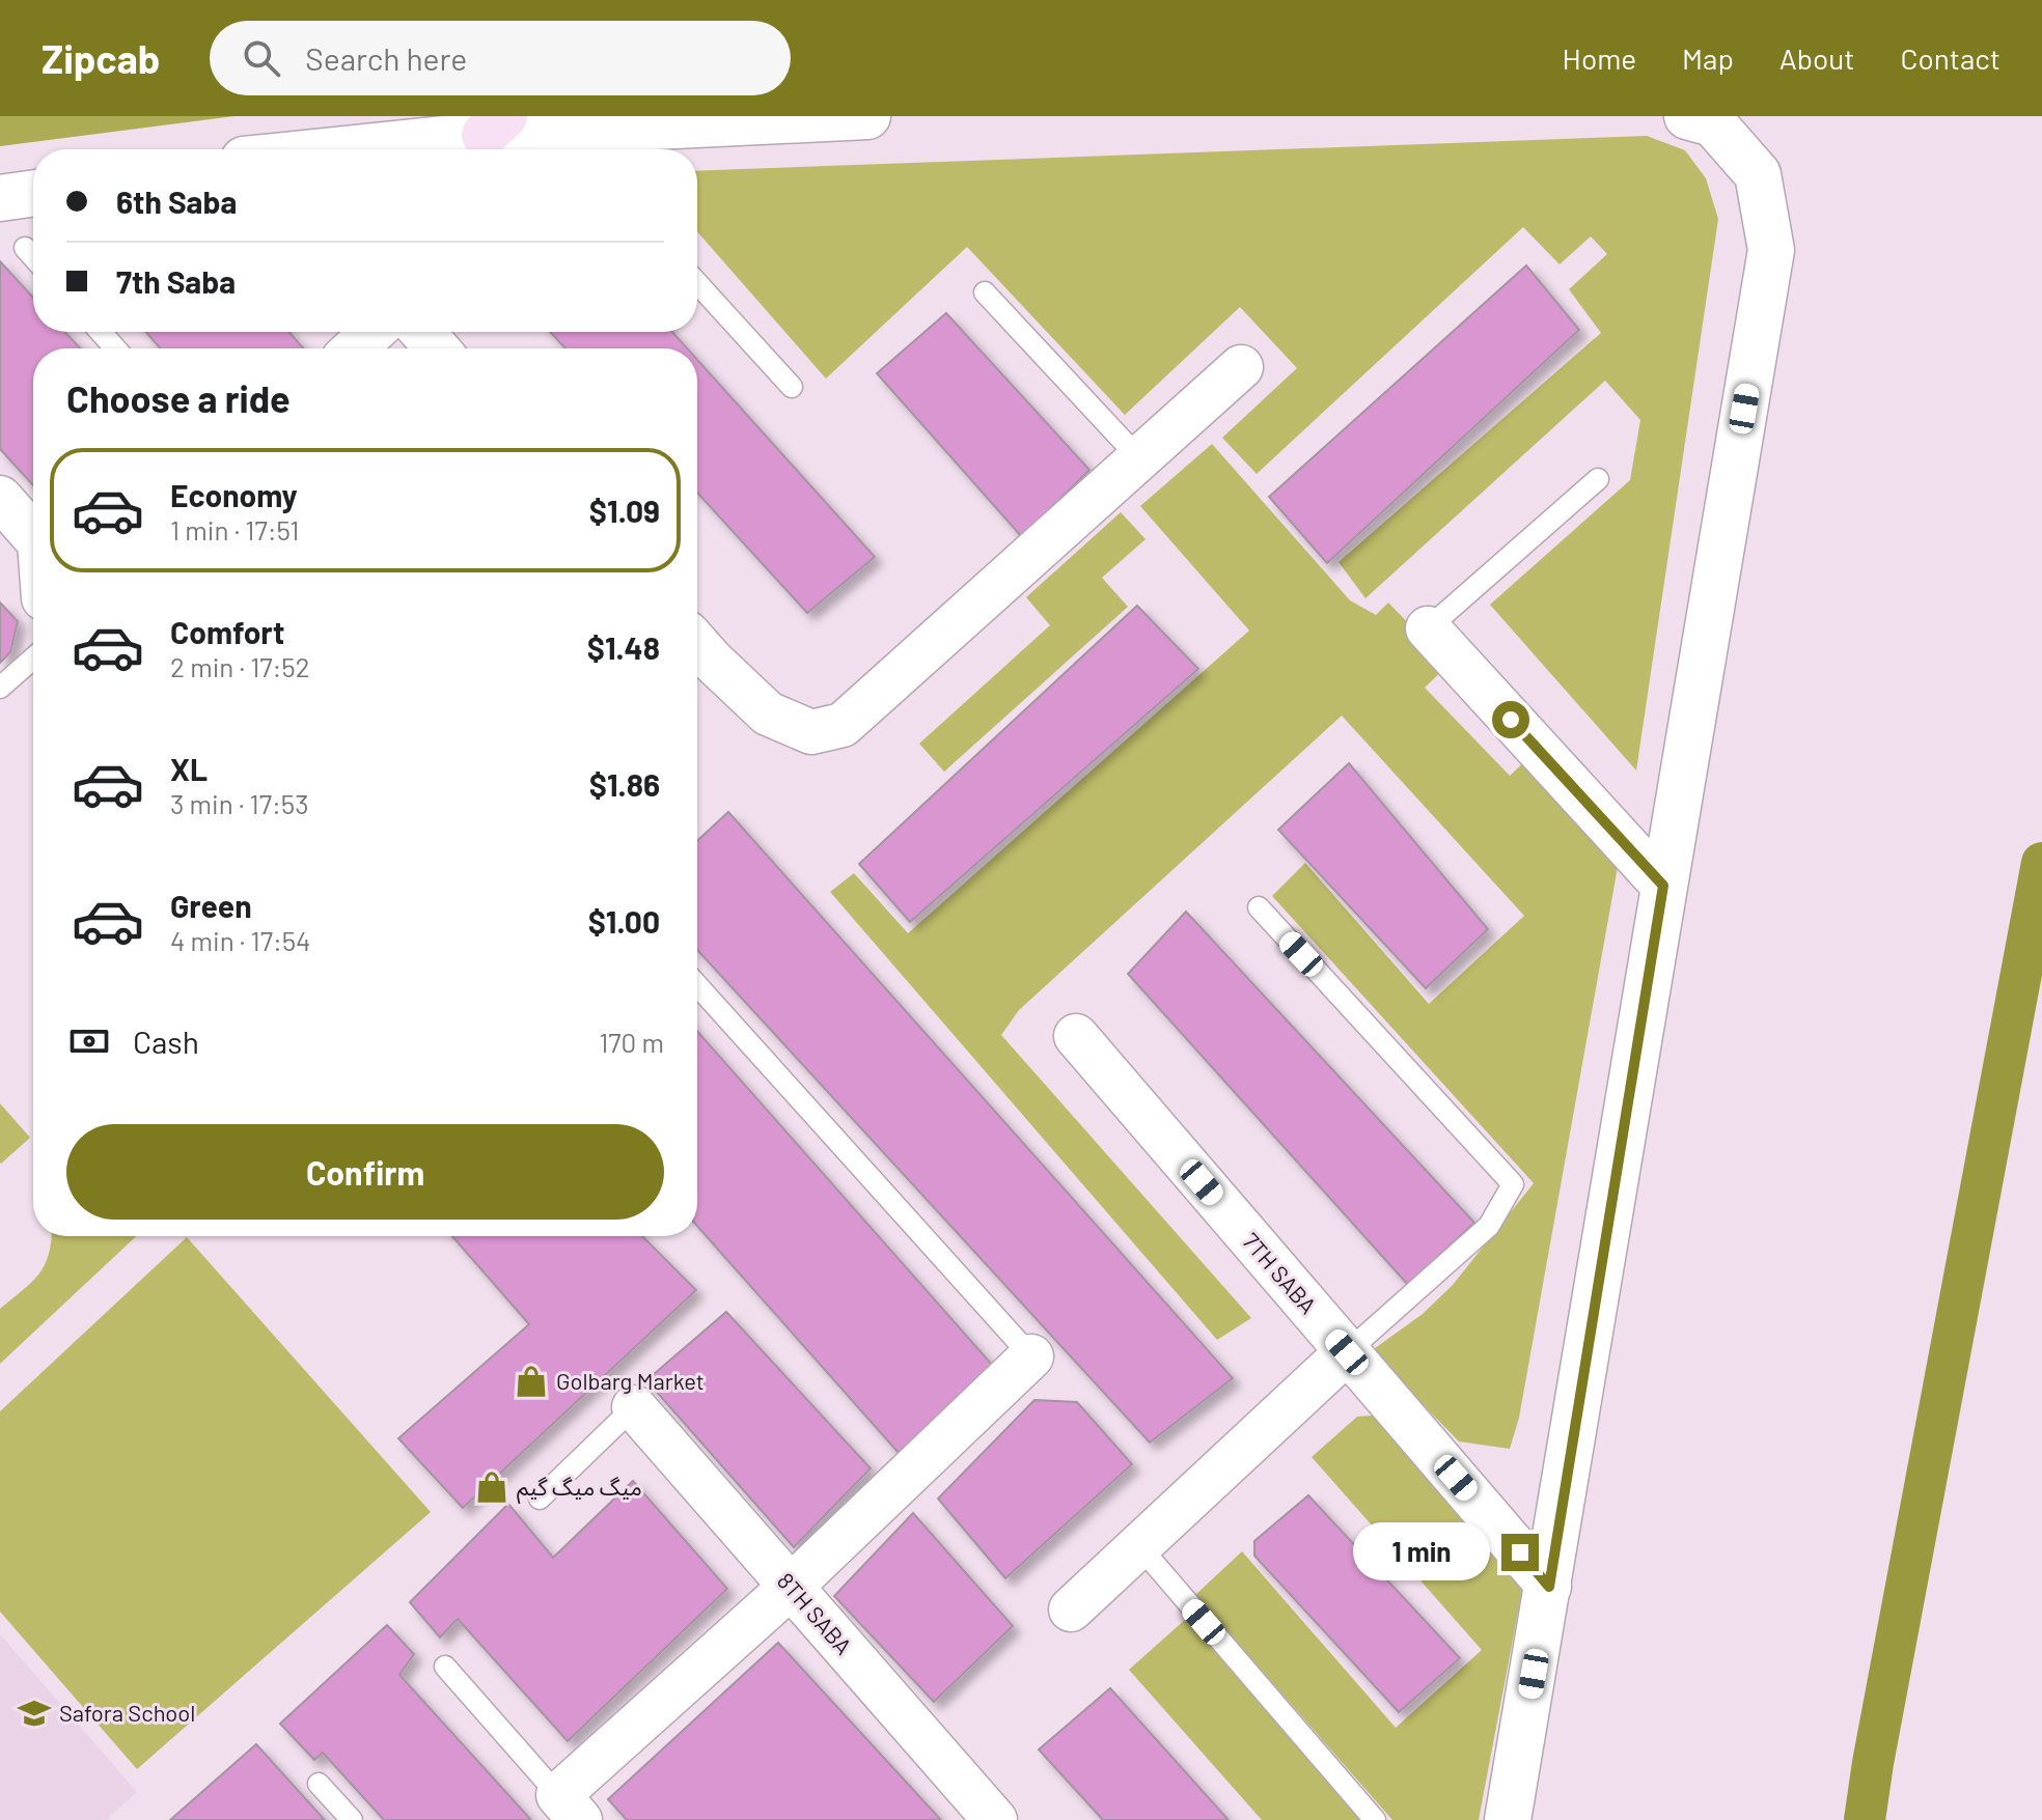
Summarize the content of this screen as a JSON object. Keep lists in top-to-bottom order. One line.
{"streets":{"street":["7TH SABA","8TH SABA"]},"places":{"shop":["Golbarg Market","میگ میگ گیم"],"school or university":["Safora School"]},"page":{"header":"Zipcab","search":"Search here","nav":["Home","Map","About","Contact"],"banner":["6th Saba","7th Saba"],"heading":"Choose a ride","list":[{"name":"Economy","note":"1 min · 17:51","value":"$1.09"},{"name":"Comfort","note":"2 min · 17:52","value":"$1.48"},{"name":"XL","note":"3 min · 17:53","value":"$1.86"},{"name":"Green","note":"4 min · 17:54","value":"$1.00"}],"pay":["Cash","170 m"],"buttons":"Confirm","bubble":"1 min"}}
